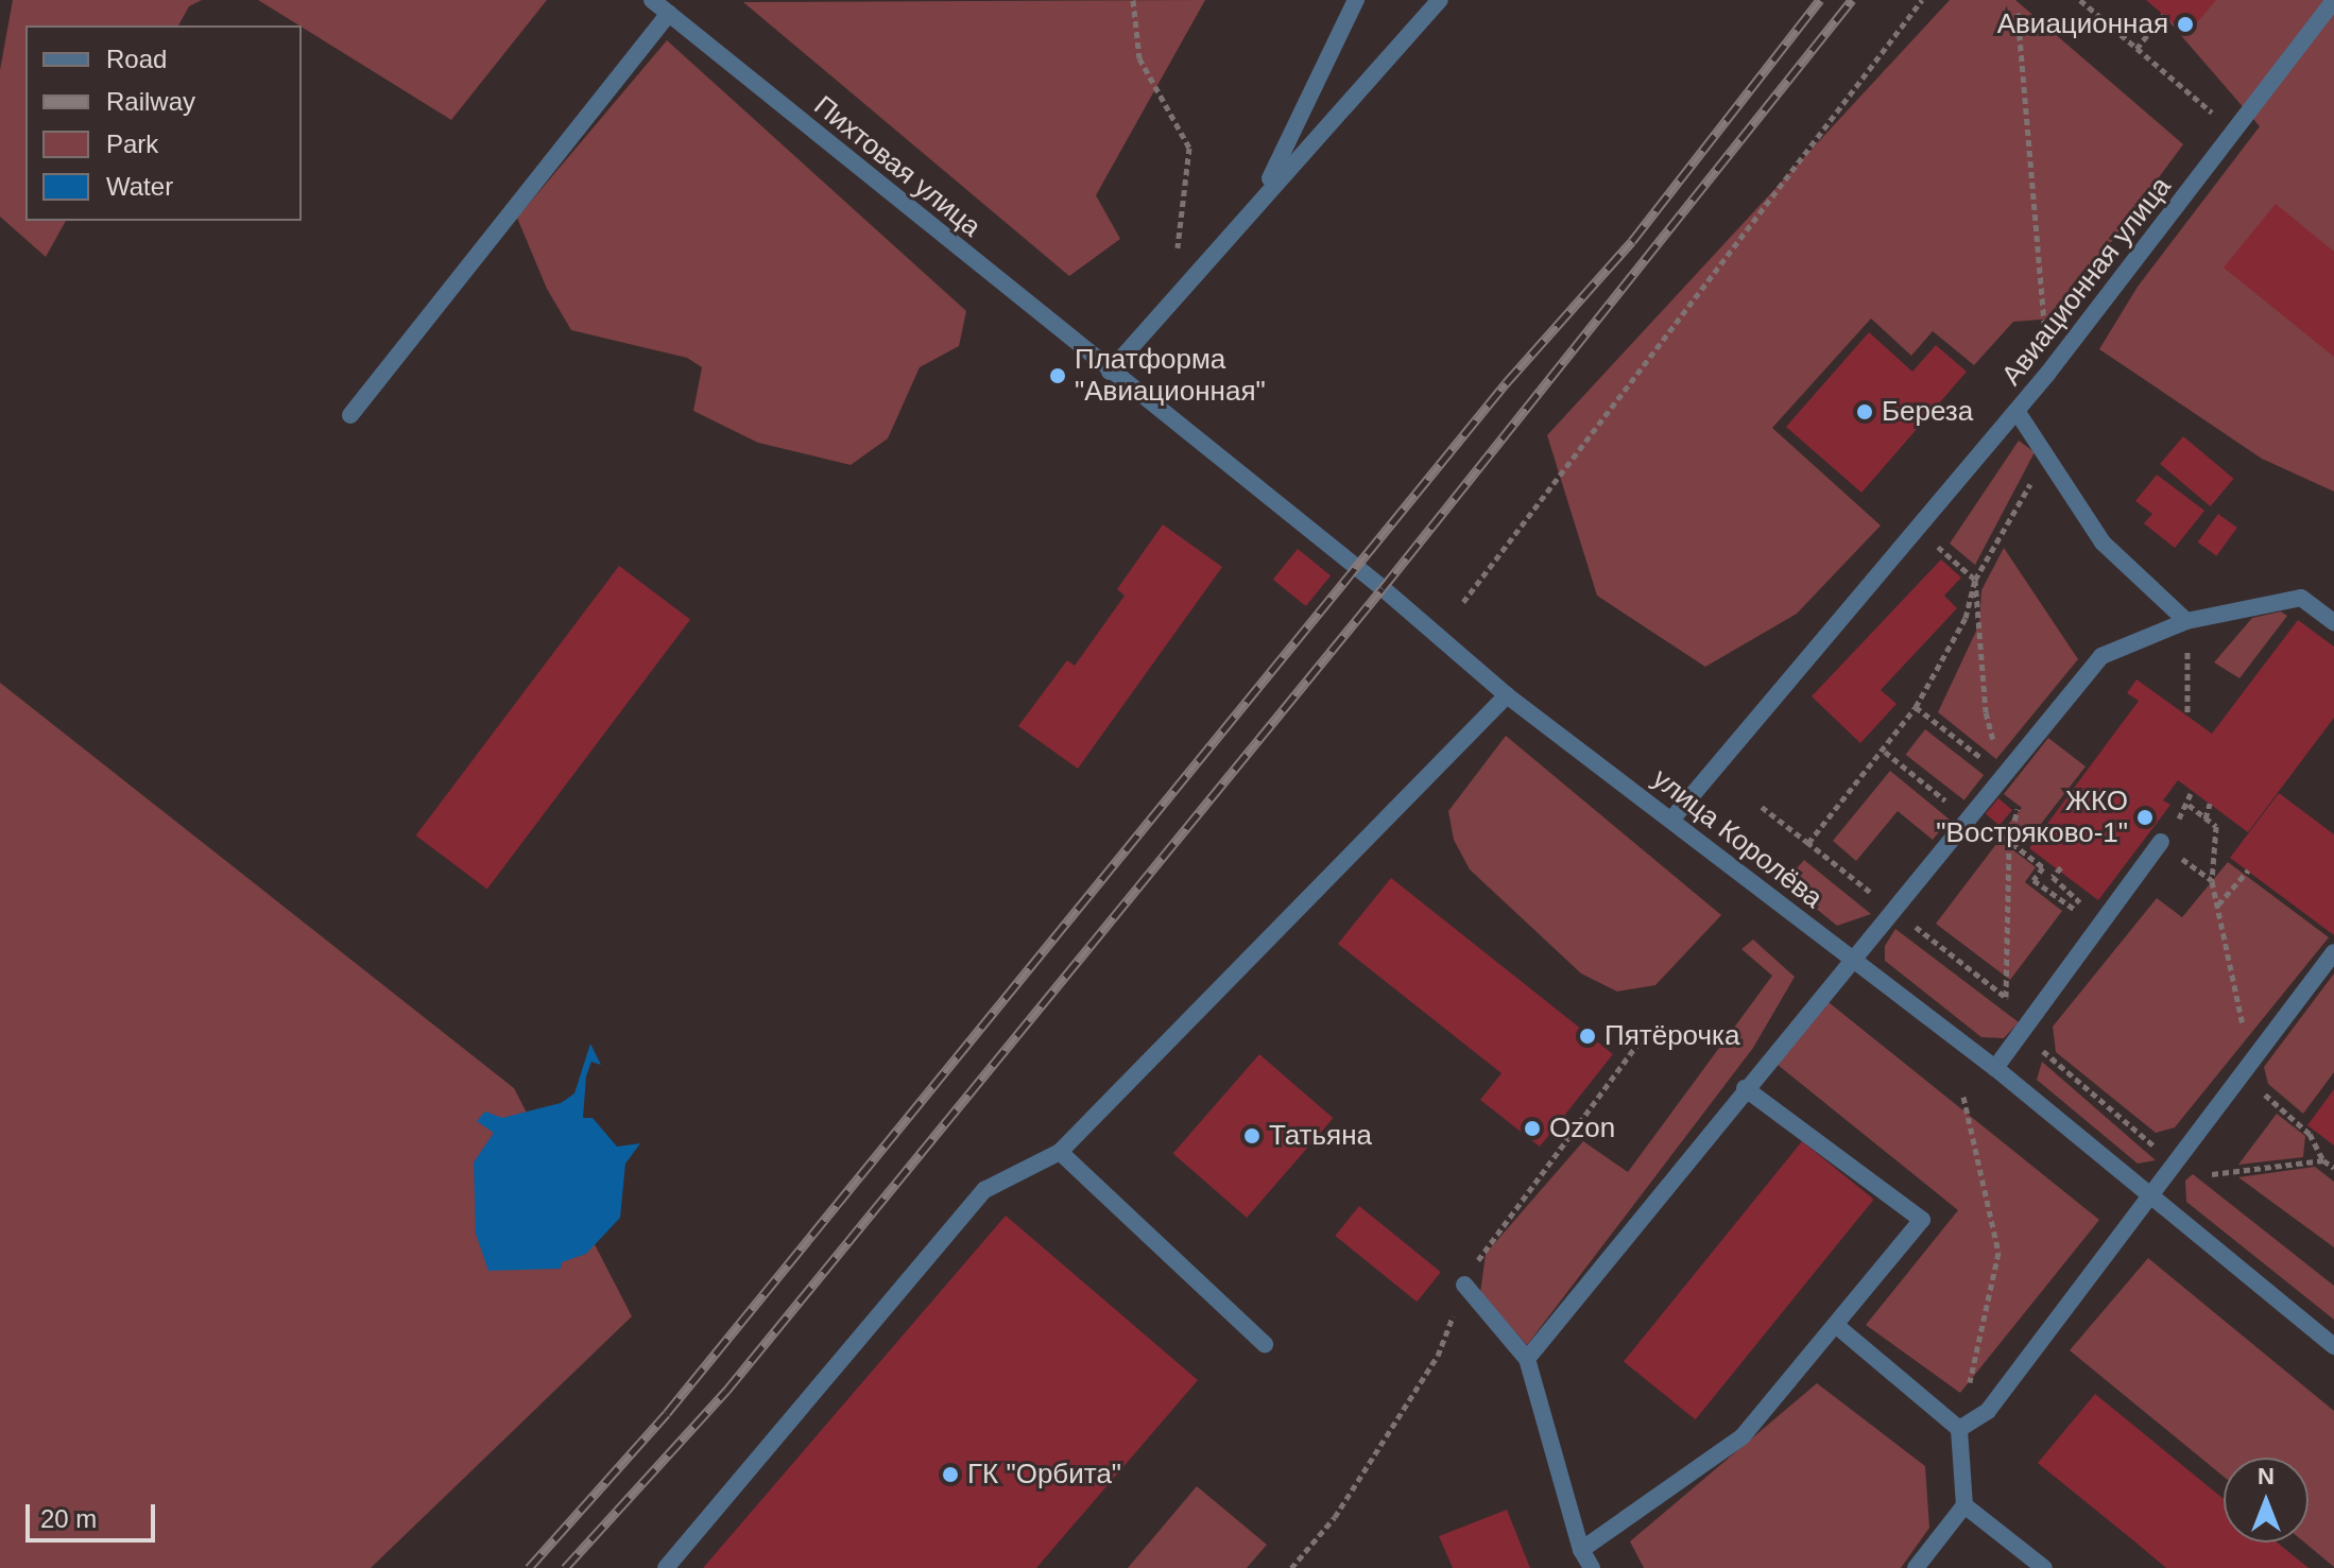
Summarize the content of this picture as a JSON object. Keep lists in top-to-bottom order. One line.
{"streets":{"street":["Пихтовая улица","Авиационная улица","улица Королёва"]},"crossings":[["Пихтовая улица","улица Королёва"],["Авиационная улица","улица Королёва"]],"places":["Авиационная","Платформа \"Авиационная\"","Береза","ЖКО \"Востряково-1\"","Пятёрочка","Ozon","Татьяна","ГК \"Орбита\""],"legend":["Road","Railway","Park","Water"],"scale_bar":"20 m","north":"top"}
